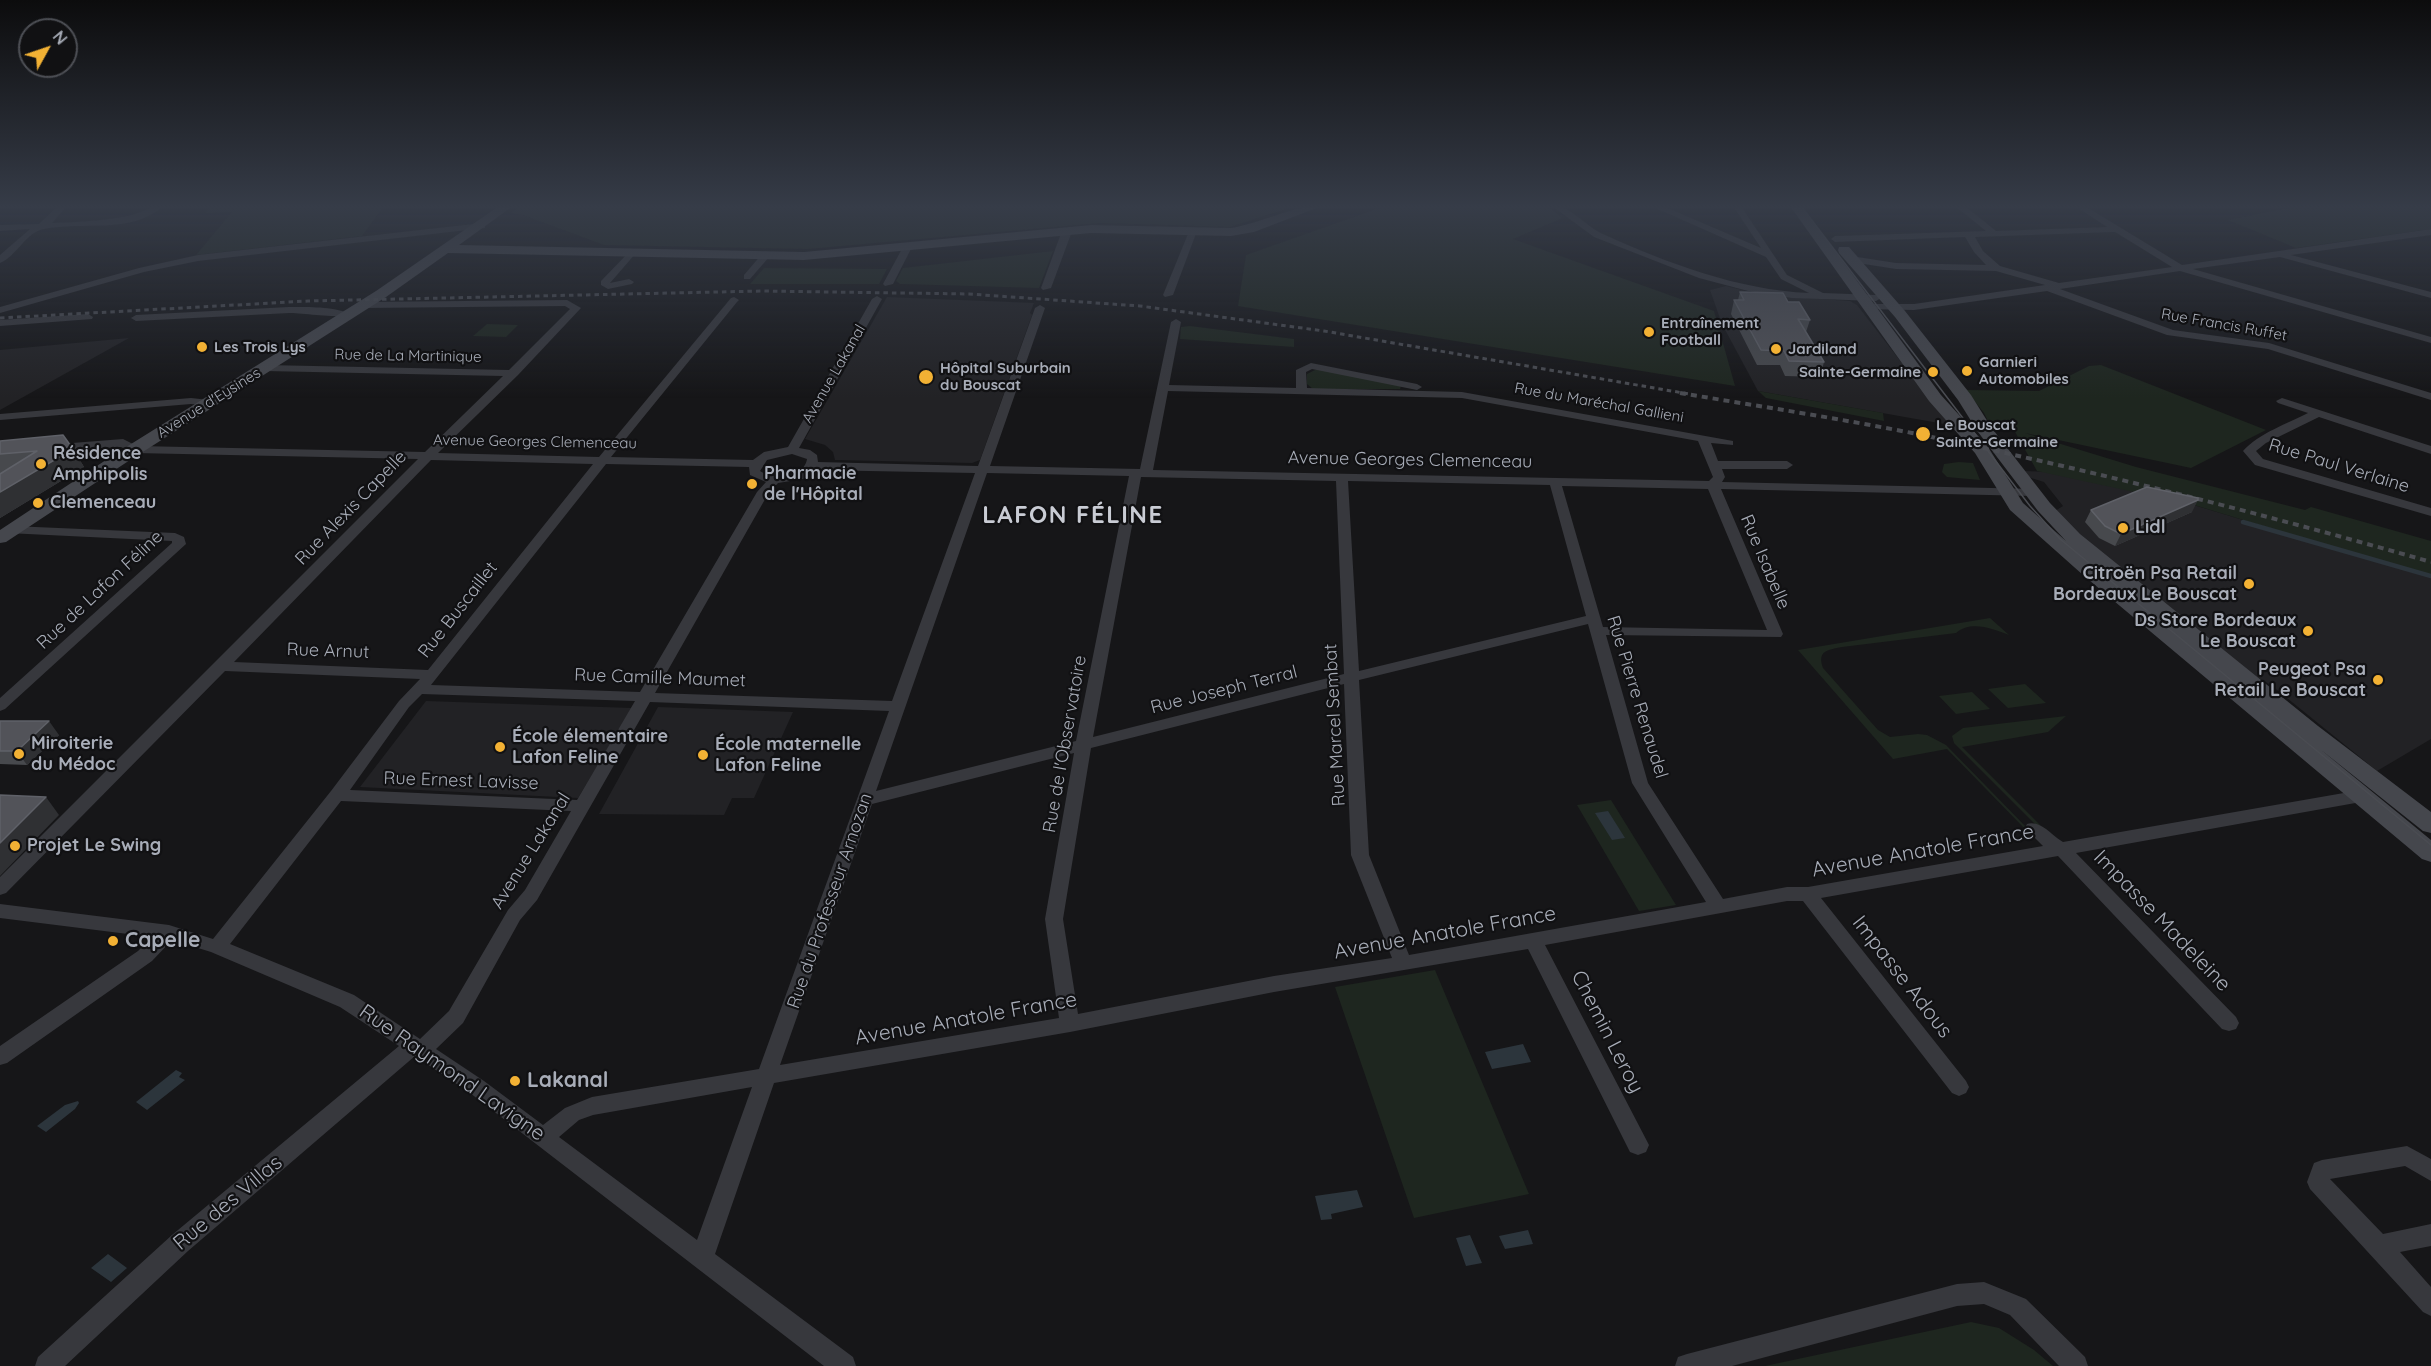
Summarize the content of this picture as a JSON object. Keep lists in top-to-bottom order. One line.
{"streets":{"main road":["Avenue d'Eysines"],"street":["Rue Francis Ruffet","Rue de La Martinique","Avenue Lakanal","Rue du Maréchal Gallieni","Avenue Georges Clemenceau","Rue Paul Verlaine","Rue Alexis Capelle","Rue Isabelle","Rue de Lafon Féline","Rue Buscaillet","Rue Arnut","Rue Camille Maumet","Rue Joseph Terral","Rue Pierre Renaudel","Rue Marcel Sembat","Rue de l'Observatoire","Rue Ernest Lavisse","Avenue Anatole France","Rue du Professeur Arnozan","Impasse Madeleine","Impasse Adous","Chemin Leroy","Rue Raymond Lavigne","Rue des Villas"]},"crossings":[["Rue de La Martinique","Avenue d'Eysines"],["Rue de La Martinique","Rue Alexis Capelle"],["Avenue Lakanal","Rue Camille Maumet"],["Avenue Lakanal","Rue Ernest Lavisse"],["Avenue Lakanal","Rue Raymond Lavigne"],["Avenue Lakanal","Rue des Villas"],["Avenue d'Eysines","Avenue Georges Clemenceau"],["Avenue d'Eysines","Rue Alexis Capelle"],["Avenue d'Eysines","Rue de Lafon Féline"],["Rue du Maréchal Gallieni","Rue Isabelle"],["Rue du Maréchal Gallieni","Rue de l'Observatoire"],["Avenue Georges Clemenceau","Rue Alexis Capelle"],["Avenue Georges Clemenceau","Rue Isabelle"],["Avenue Georges Clemenceau","Rue Buscaillet"],["Avenue Georges Clemenceau","Rue Pierre Renaudel"],["Avenue Georges Clemenceau","Rue Marcel Sembat"],["Avenue Georges Clemenceau","Rue de l'Observatoire"],["Avenue Georges Clemenceau","Rue du Professeur Arnozan"],["Rue Alexis Capelle","Rue Arnut"],["Rue Isabelle","Rue Joseph Terral"],["Rue Isabelle","Rue Pierre Renaudel"],["Rue Buscaillet","Rue Arnut"],["Rue Buscaillet","Rue Camille Maumet"],["Rue Buscaillet","Rue Ernest Lavisse"],["Rue Buscaillet","Rue Raymond Lavigne"],["Rue Camille Maumet","Rue du Professeur Arnozan"],["Rue Joseph Terral","Rue Pierre Renaudel"],["Rue Joseph Terral","Rue Marcel Sembat"],["Rue Joseph Terral","Rue de l'Observatoire"],["Rue Joseph Terral","Rue du Professeur Arnozan"],["Rue Pierre Renaudel","Avenue Anatole France"],["Rue Marcel Sembat","Avenue Anatole France"],["Rue de l'Observatoire","Avenue Anatole France"],["Avenue Anatole France","Rue du Professeur Arnozan"],["Avenue Anatole France","Impasse Madeleine"],["Avenue Anatole France","Impasse Adous"],["Avenue Anatole France","Chemin Leroy"],["Avenue Anatole France","Rue Raymond Lavigne"],["Rue du Professeur Arnozan","Rue Raymond Lavigne"],["Rue Raymond Lavigne","Rue des Villas"]],"districts":["LAFON FÉLINE"],"places":["Entraînement Football","Les Trois Lys","Jardiland","Garnieri Automobiles","Sainte-Germaine","Hôpital Suburbain du Bouscat","Le Bouscat Sainte-Germaine","Résidence Amphipolis","Pharmacie de l'Hôpital","Clemenceau","Lidl","Citroën Psa Retail Bordeaux Le Bouscat","Ds Store Bordeaux Le Bouscat","Peugeot Psa Retail Le Bouscat","École élementaire Lafon Feline","Miroiterie du Médoc","École maternelle Lafon Feline","Projet Le Swing","Capelle","Lakanal"],"north":"top right"}
